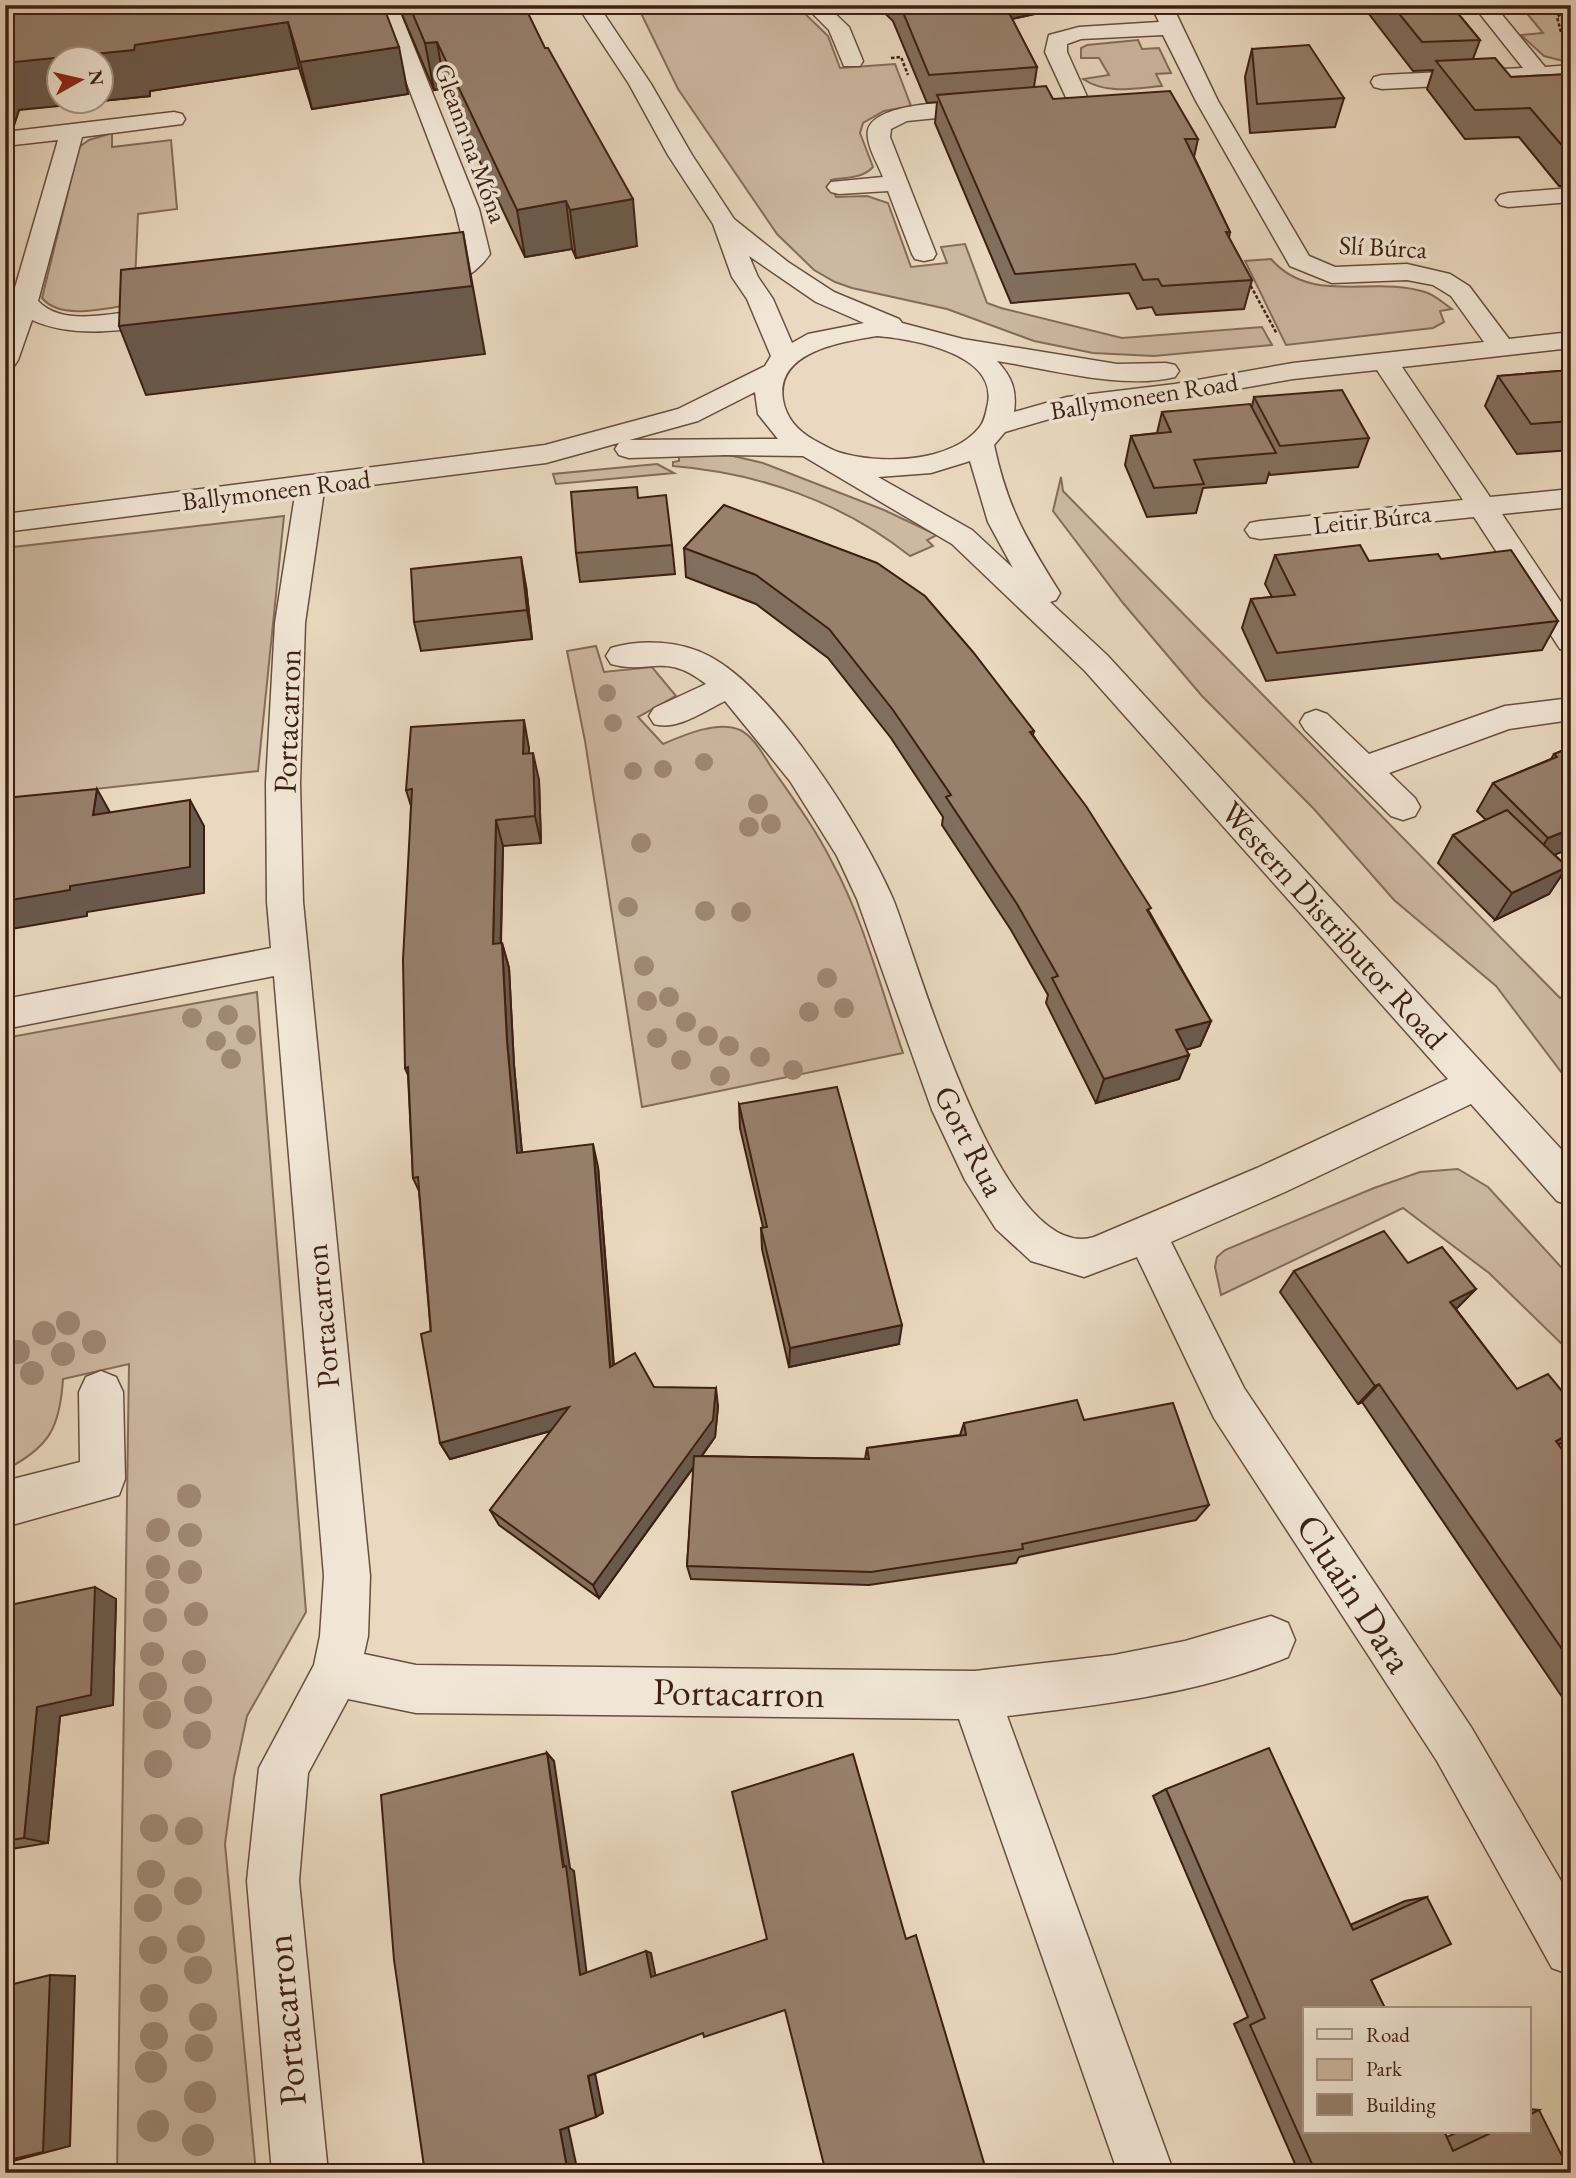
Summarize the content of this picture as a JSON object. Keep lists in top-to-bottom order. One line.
{"streets":{"street":["Gleann na Móna","Slí Búrca","Ballymoneen Road","Leitir Búrca","Portacarron","Western Distributor Road","Gort Rua","Cluain Dara"]},"crossings":[["Slí Búrca","Ballymoneen Road"],["Ballymoneen Road","Leitir Búrca"],["Ballymoneen Road","Portacarron"],["Ballymoneen Road","Western Distributor Road"],["Western Distributor Road","Gort Rua"],["Gort Rua","Cluain Dara"]],"legend":["Road","Park","Building"],"north":"right"}
